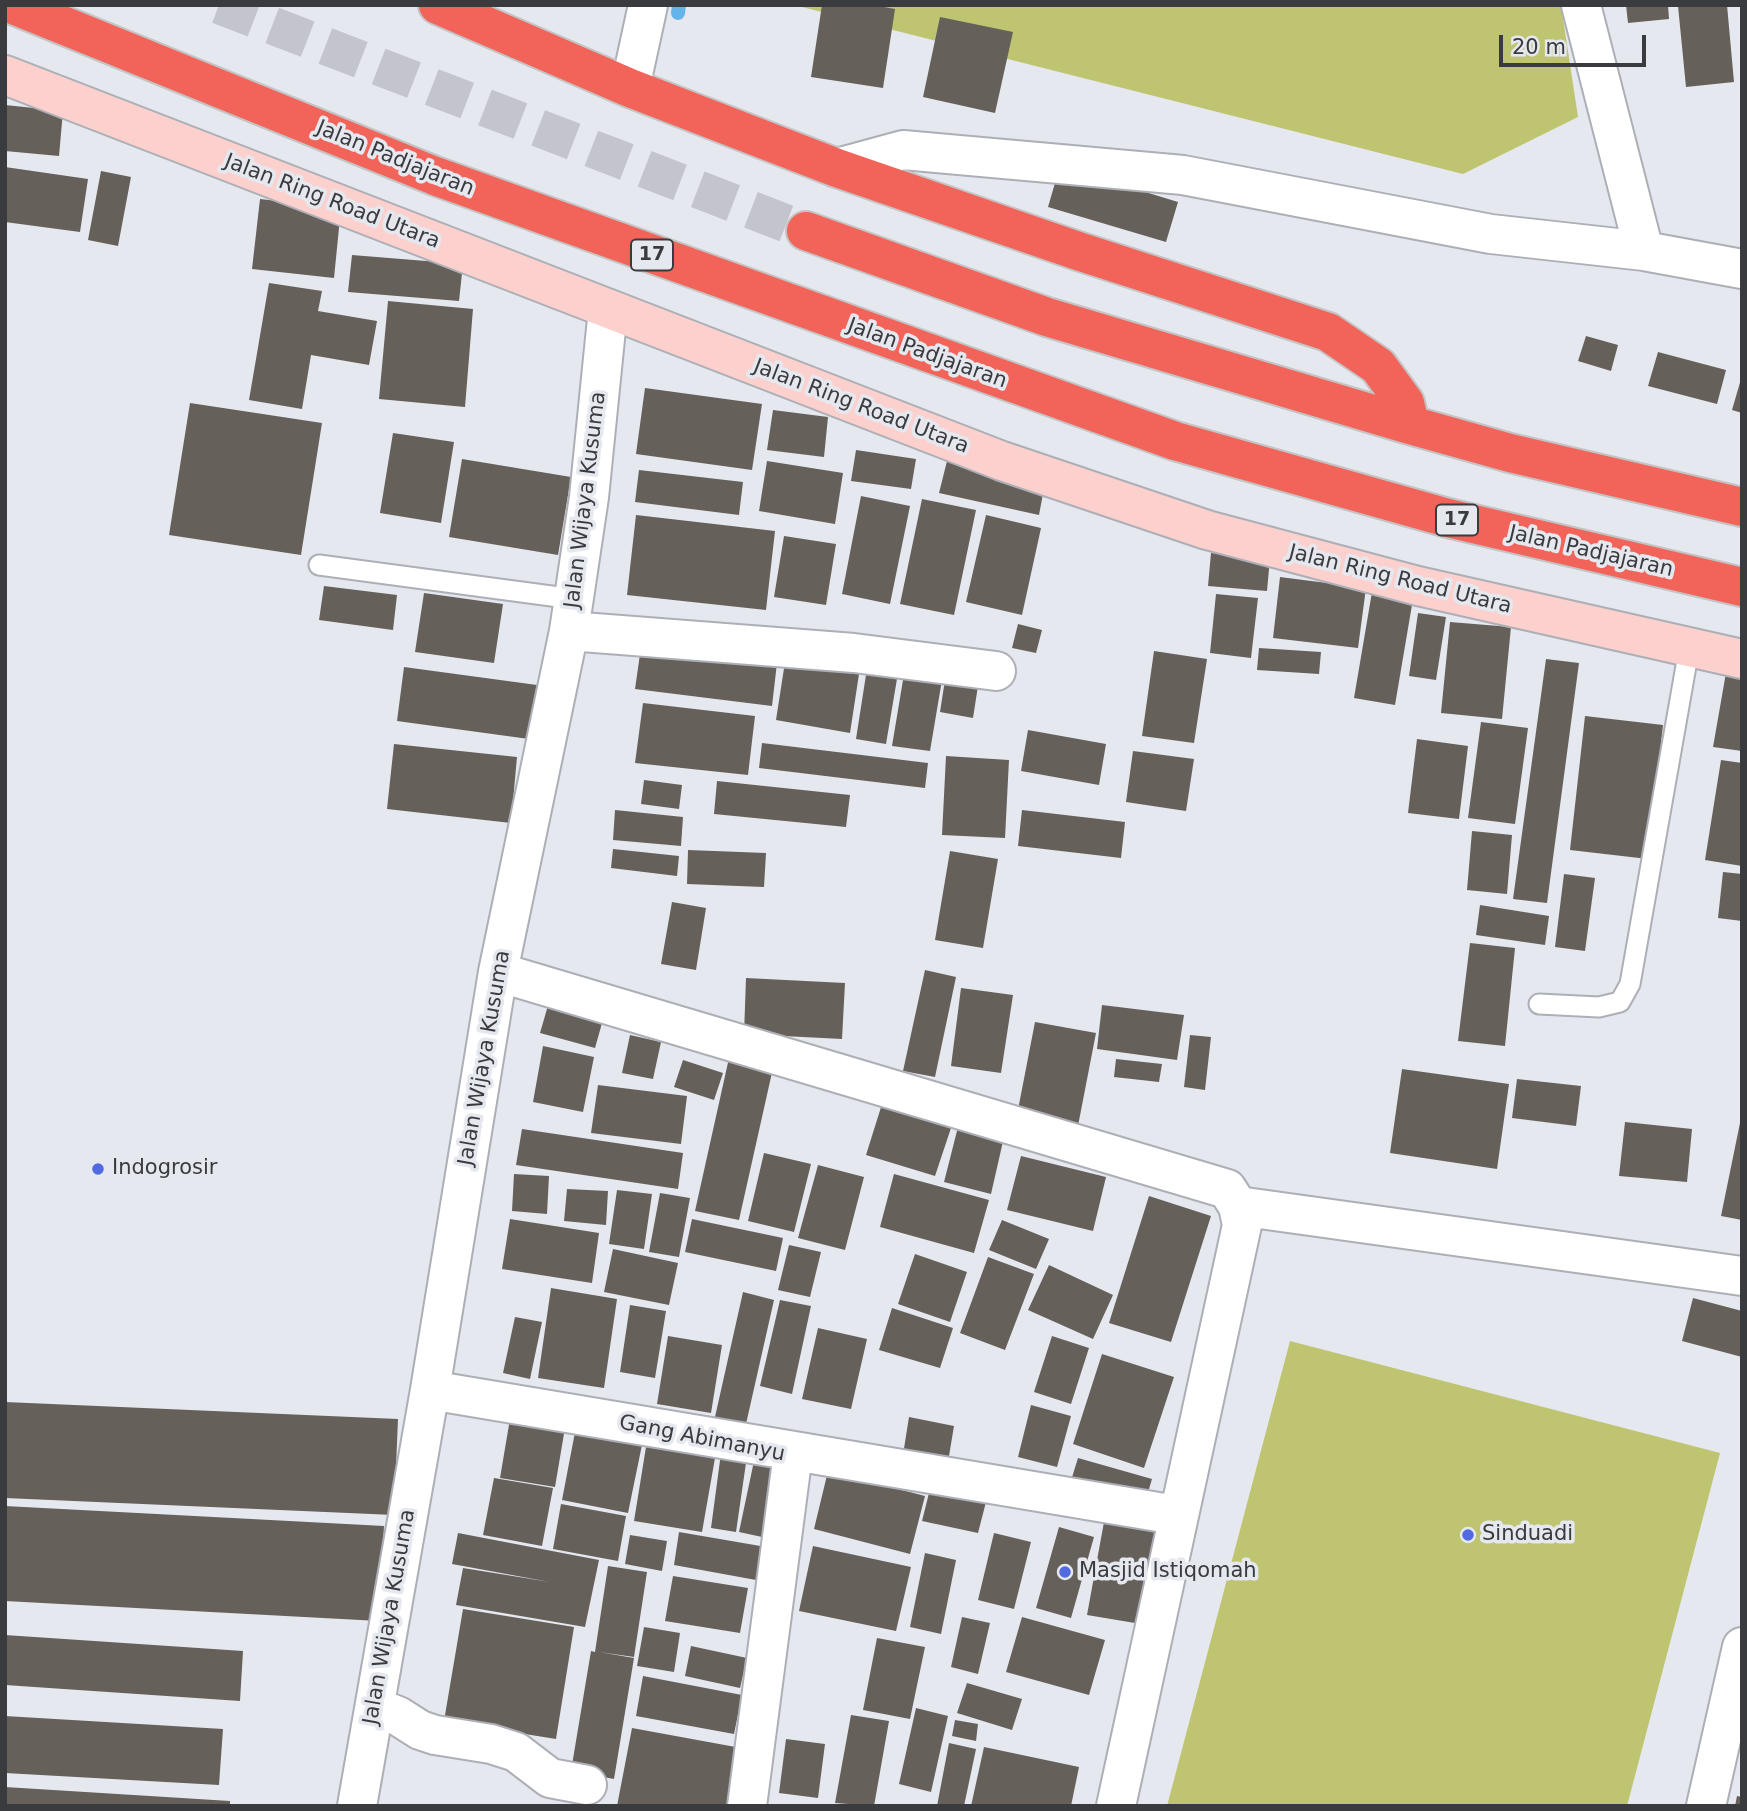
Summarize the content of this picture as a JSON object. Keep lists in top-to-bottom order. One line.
{"streets":{"highway":["Jalan Padjajaran","17"],"street":["Jalan Ring Road Utara","Jalan Wijaya Kusuma","Gang Abimanyu"]},"crossings":[["Jalan Padjajaran","17"],["Jalan Ring Road Utara","Jalan Wijaya Kusuma"],["Jalan Wijaya Kusuma","Gang Abimanyu"]],"places":["Indogrosir","Sinduadi","Masjid Istiqomah"],"scale_bar":"20 m"}
